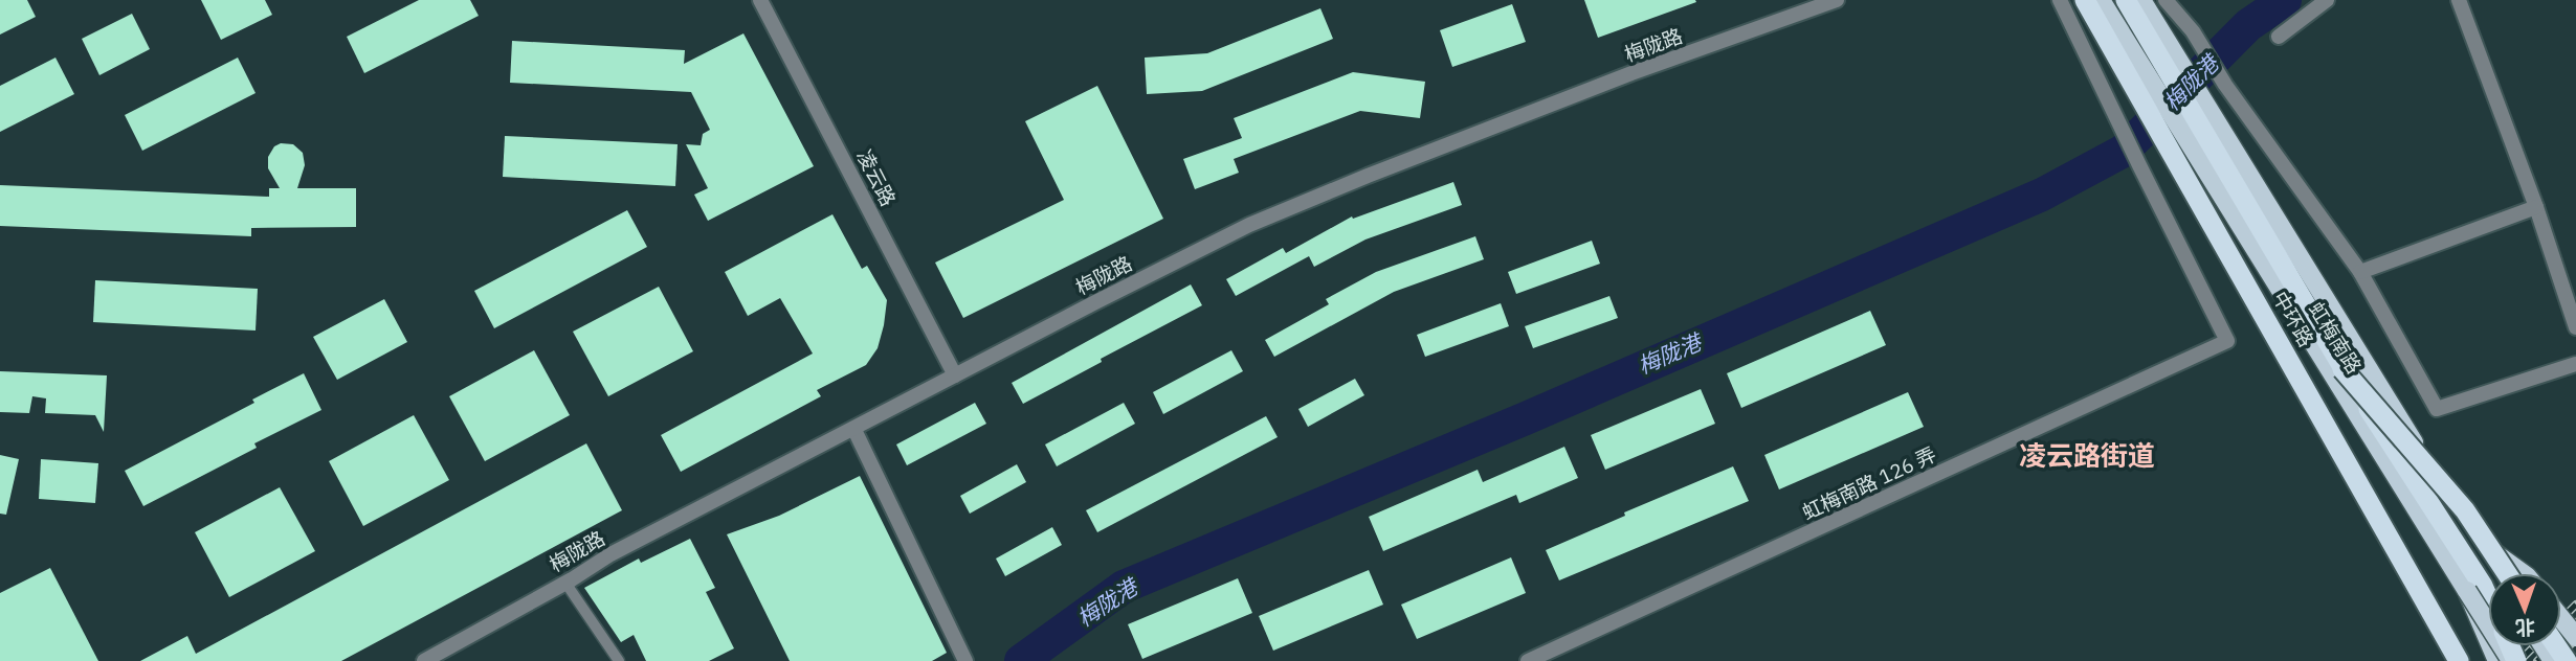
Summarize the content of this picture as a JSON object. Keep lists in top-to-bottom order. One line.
{"streets":{"highway":["中环路"],"main road":["虹梅南路"],"street":["梅陇路","凌云路","虹梅南路 126 弄"]},"crossings":[["梅陇路","凌云路"]],"districts":["凌云路街道"],"water":["梅陇港"],"north":"bottom"}
